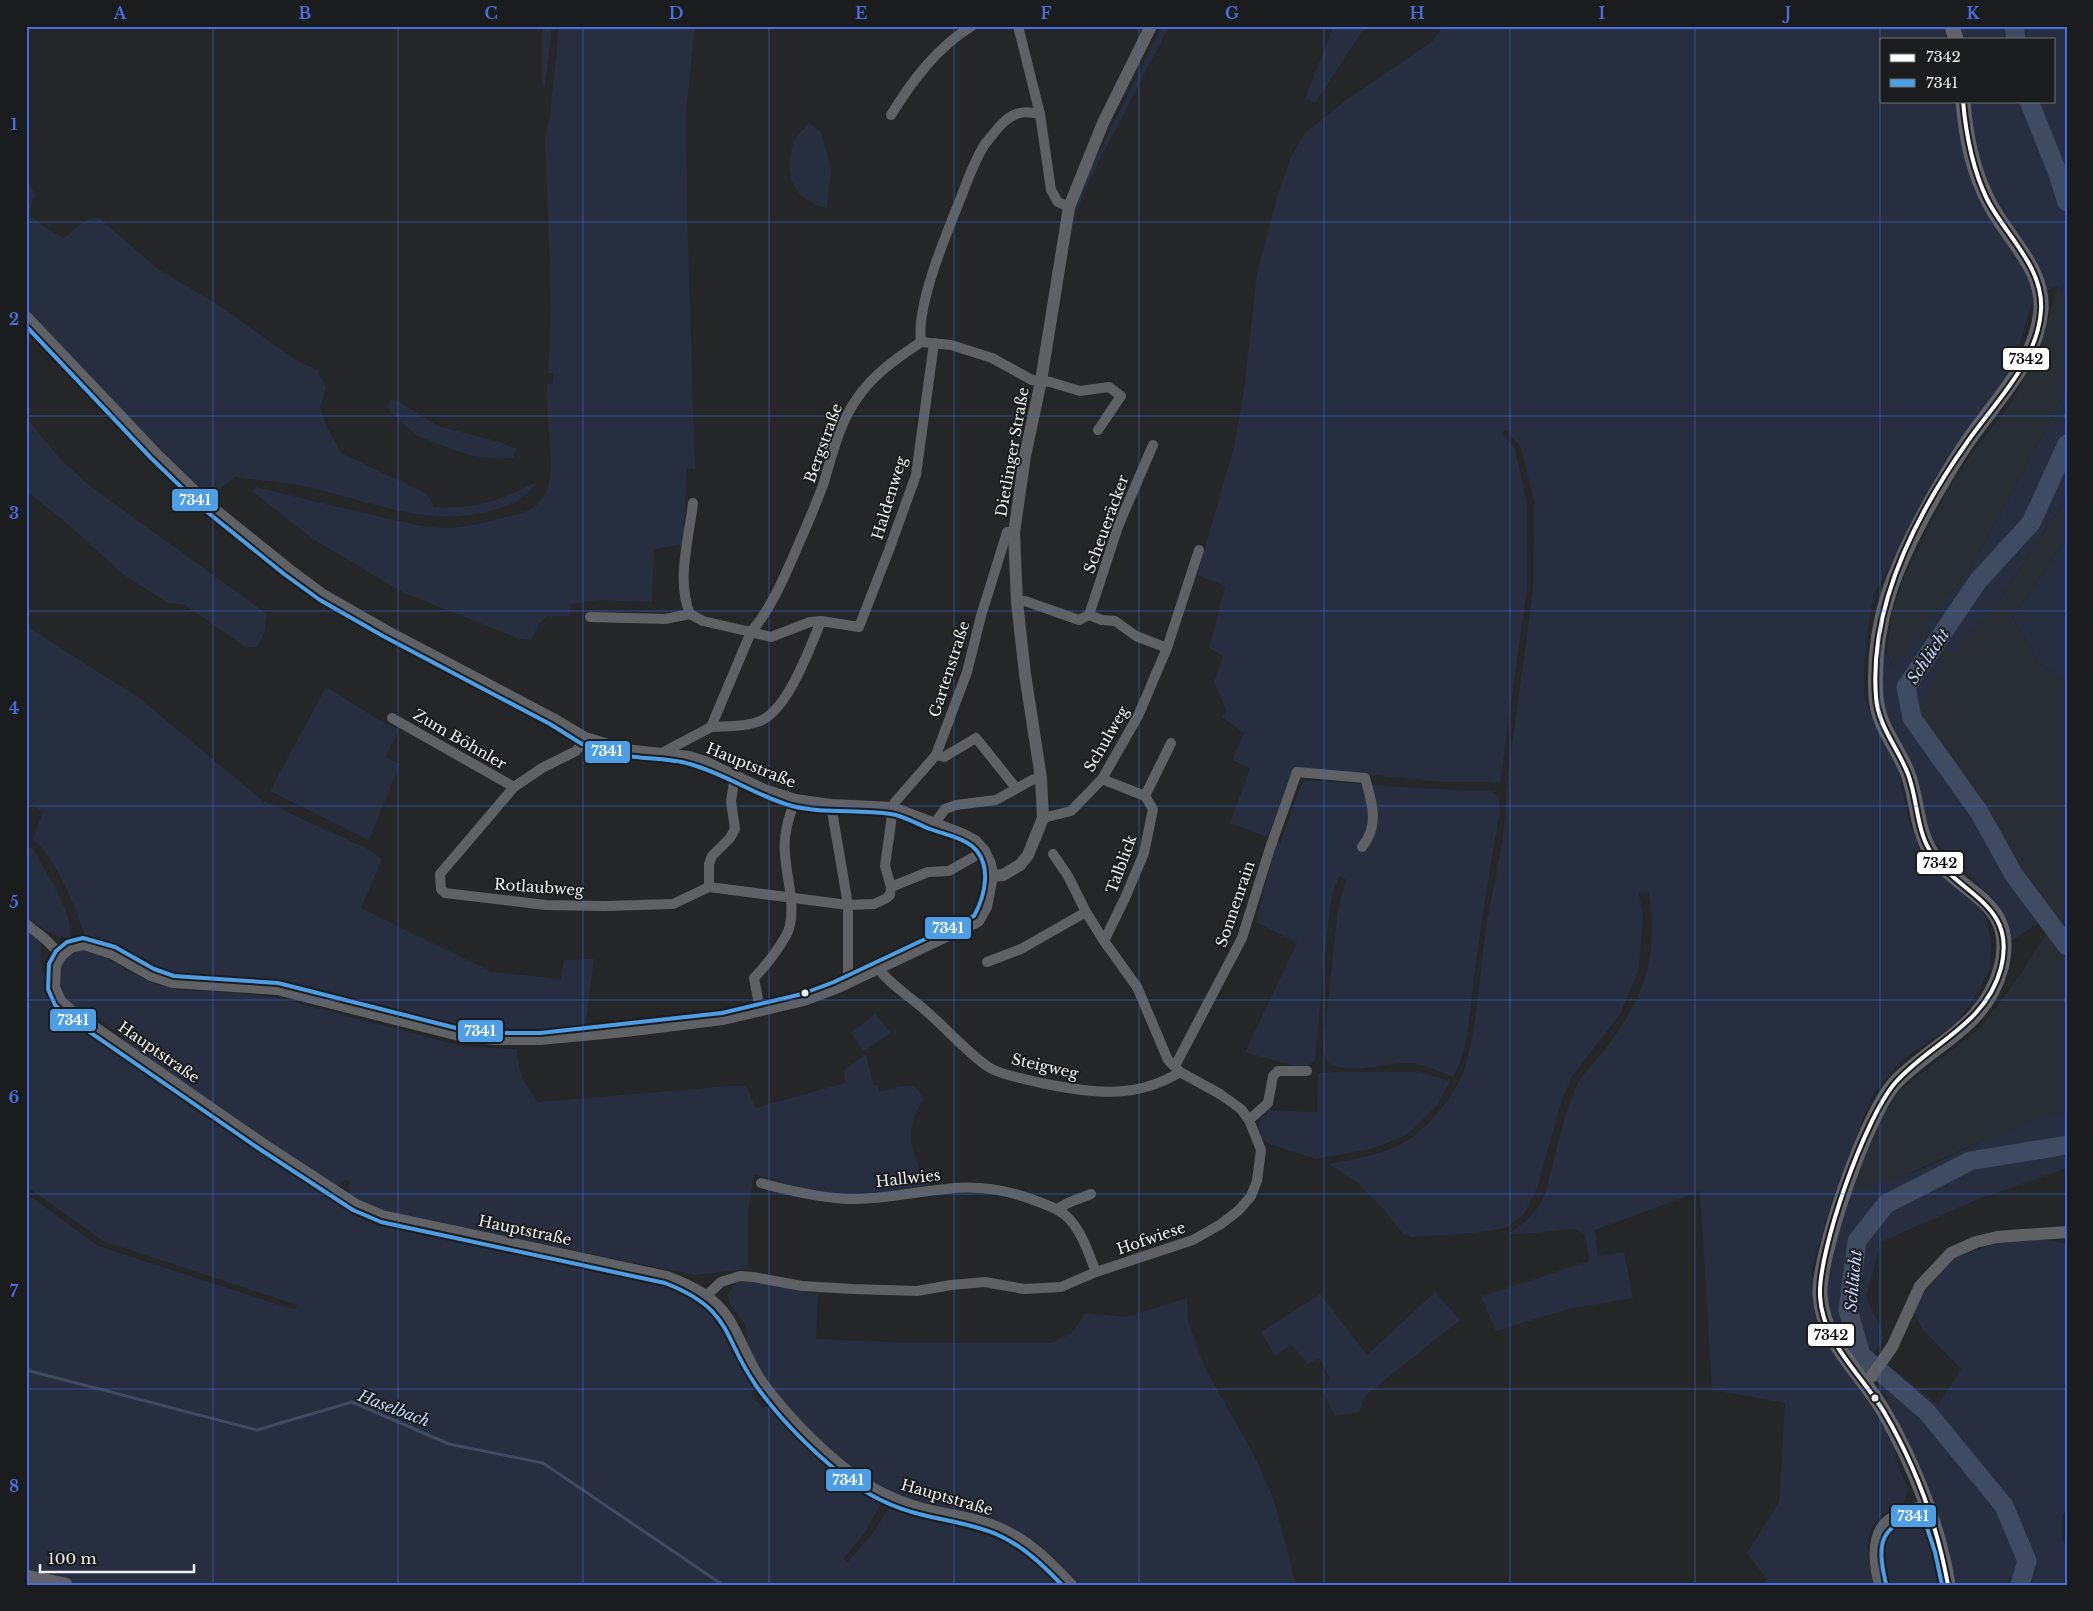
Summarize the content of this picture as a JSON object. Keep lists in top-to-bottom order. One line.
{"streets":{"street":["Bergstraße","Dietlinger Straße","Haldenweg","Scheueräcker","Gartenstraße","Zum Böhnler","Schulweg","Hauptstraße","Talblick","Rotlaubweg","Sonnenrain","Steigweg","Hallwies","Hofwiese"]},"crossings":[["Dietlinger Straße","Gartenstraße"],["Dietlinger Straße","Schulweg"],["Gartenstraße","Hauptstraße"],["Zum Böhnler","Rotlaubweg"],["Hauptstraße","Rotlaubweg"],["Hauptstraße","Hofwiese"],["Talblick","Hofwiese"],["Sonnenrain","Steigweg"],["Sonnenrain","Hofwiese"],["Steigweg","Hofwiese"],["Hallwies","Hofwiese"]],"water":["Schlücht","Haselbach"],"lines":["transit line 7342","transit line 7341"],"legend":["7342","7341"],"scale_bar":"100 m","grid":{"columns":["A","B","C","D","E","F","G","H","I","J","K"],"rows":["1","2","3","4","5","6","7","8"]}}
